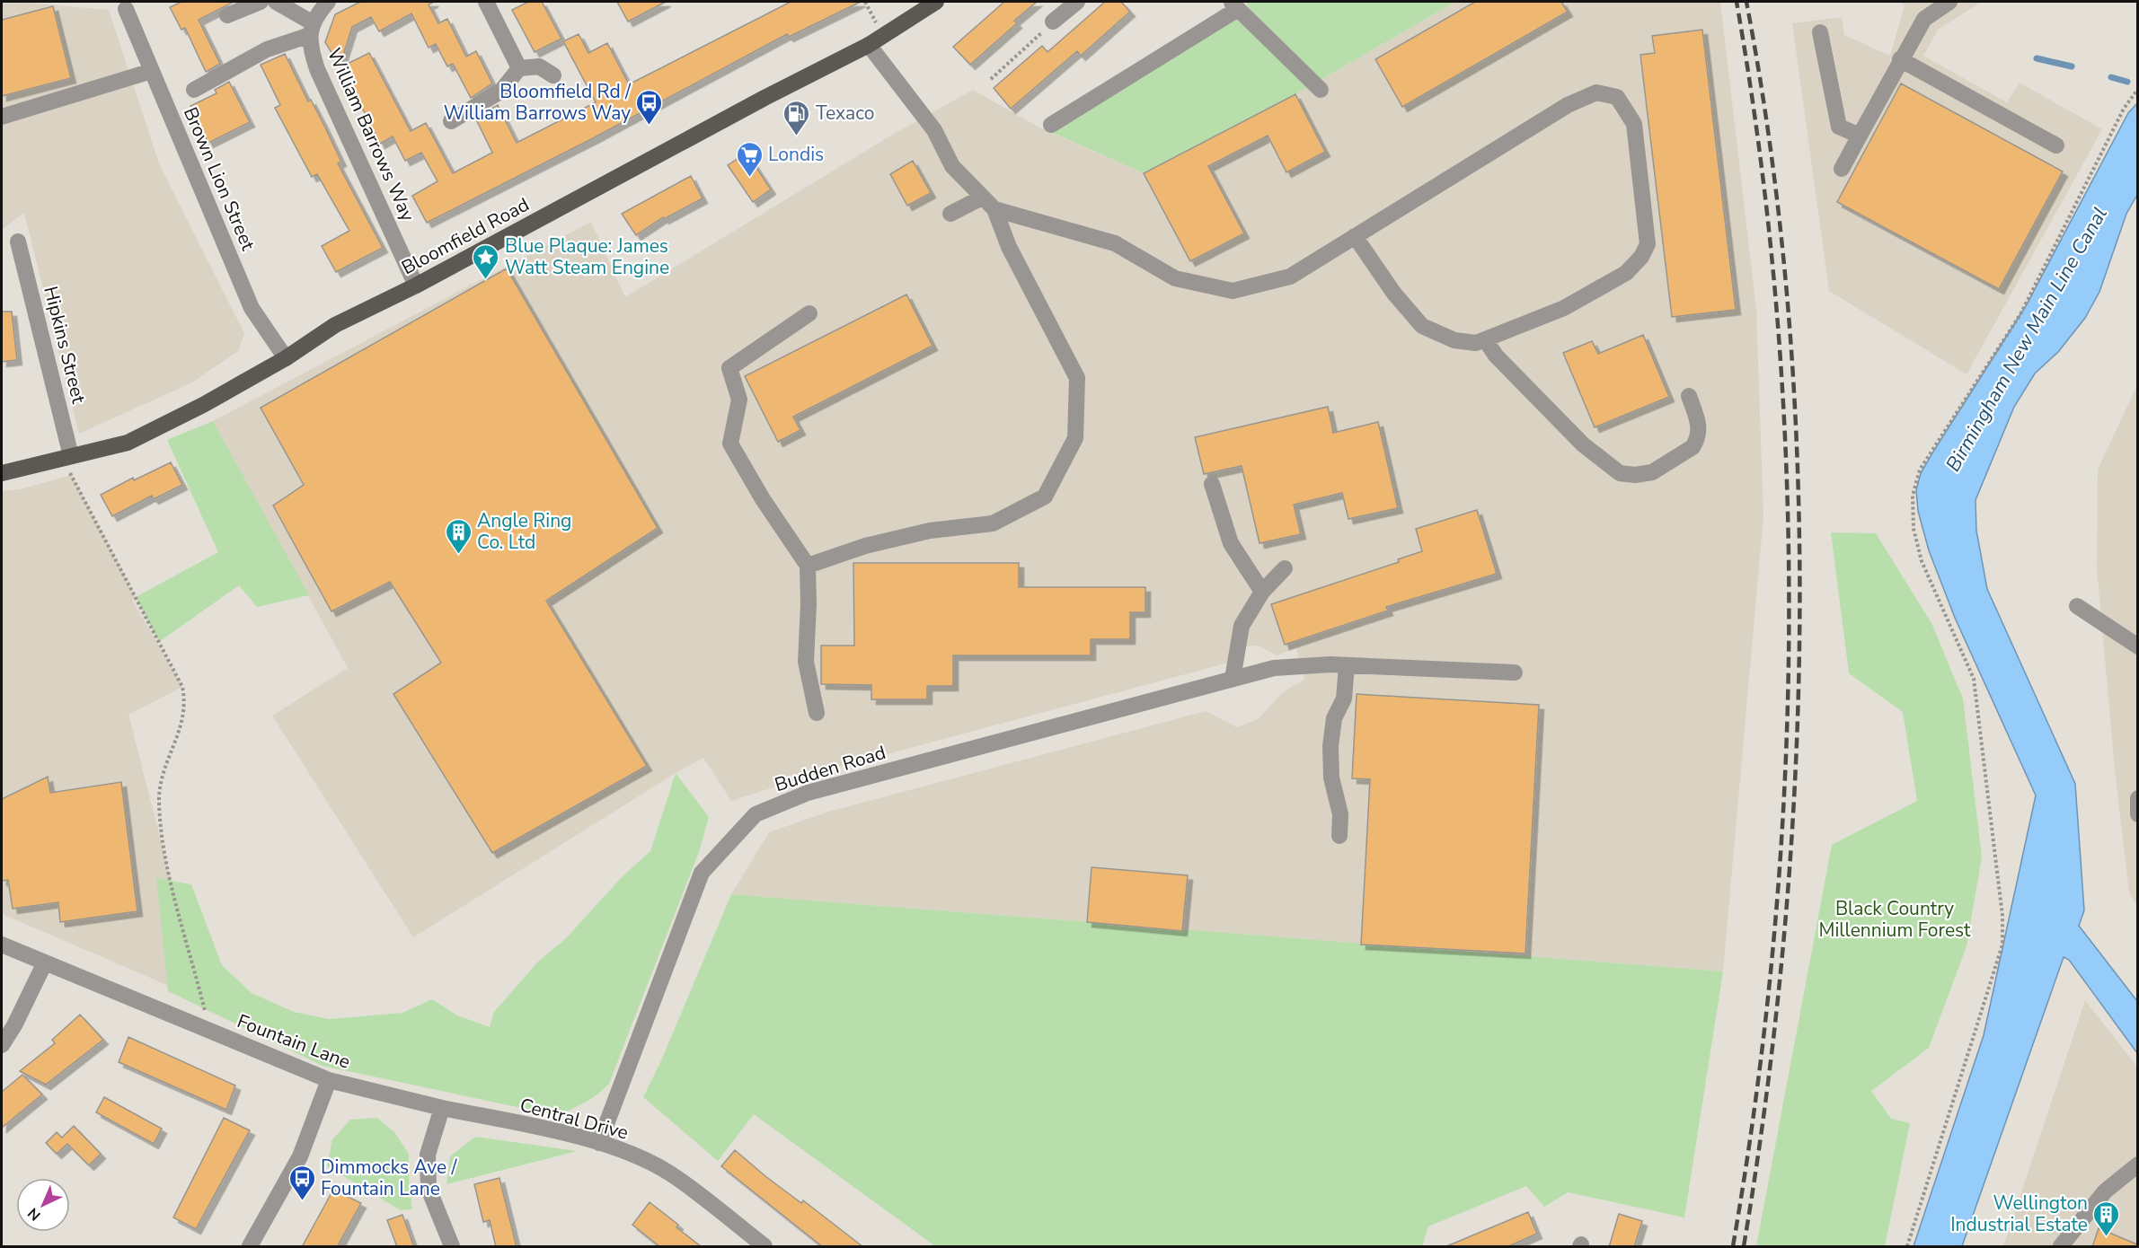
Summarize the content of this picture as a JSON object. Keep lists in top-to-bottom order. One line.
{"streets":{"main road":["Bloomfield Road"],"street":["William Barrows Way","Brown Lion Street","Hipkins Street","Budden Road","Fountain Lane","Central Drive"]},"crossings":[["William Barrows Way","Bloomfield Road"],["Brown Lion Street","Bloomfield Road"],["Bloomfield Road","Hipkins Street"],["Budden Road","Central Drive"],["Fountain Lane","Central Drive"]],"water":["Birmingham New Main Line Canal"],"parks":["Black Country Millennium Forest"],"places":{"bus stop":["Bloomfield Rd / William Barrows Way","Dimmocks Ave / Fountain Lane"],"fuel station":["Texaco"],"supermarket":["Londis"],"place":["Blue Plaque: James Watt Steam Engine"],"building":["Angle Ring Co. Ltd","Wellington Industrial Estate"]},"north":"bottom left"}
